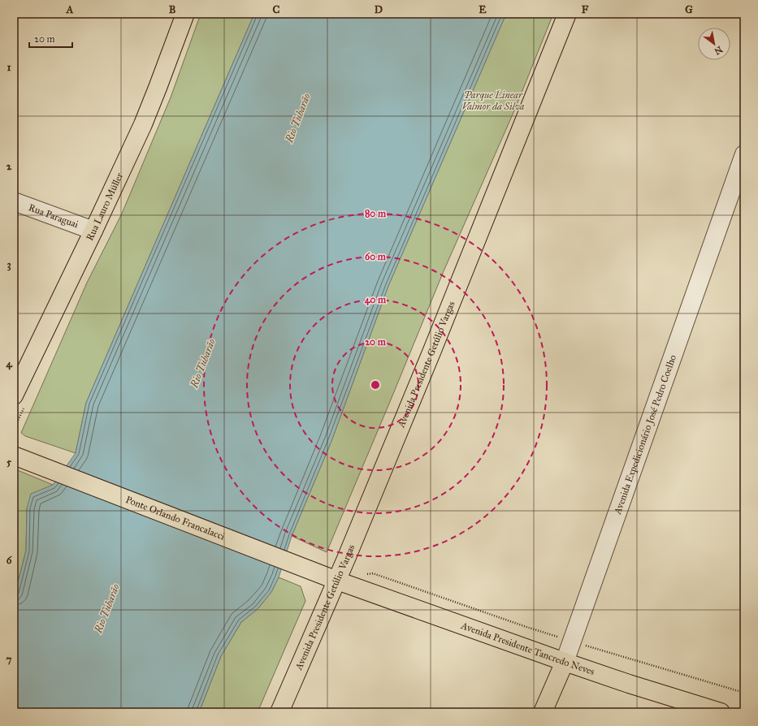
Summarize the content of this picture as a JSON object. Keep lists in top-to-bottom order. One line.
{"streets":{"main road":["Rua Lauro Müller","Avenida Presidente Getúlio Vargas","Avenida Expedicionário José Pedro Coelho","Ponte Orlando Francalacci","Avenida Presidente Tancredo Neves"],"street":["Rua Paraguai"]},"crossings":[["Rua Lauro Müller","Rua Paraguai"],["Avenida Presidente Getúlio Vargas","Ponte Orlando Francalacci"],["Avenida Presidente Getúlio Vargas","Avenida Presidente Tancredo Neves"],["Avenida Expedicionário José Pedro Coelho","Avenida Presidente Tancredo Neves"],["Ponte Orlando Francalacci","Avenida Presidente Tancredo Neves"]],"water":["Rio Tubarão"],"parks":["Parque Linear Valmor da Silva"],"scale_bar":"20 m","north":"bottom right","grid":{"columns":["A","B","C","D","E","F","G"],"rows":["1","2","3","4","5","6","7"]},"rings":["80 m","60 m","40 m","20 m"]}
